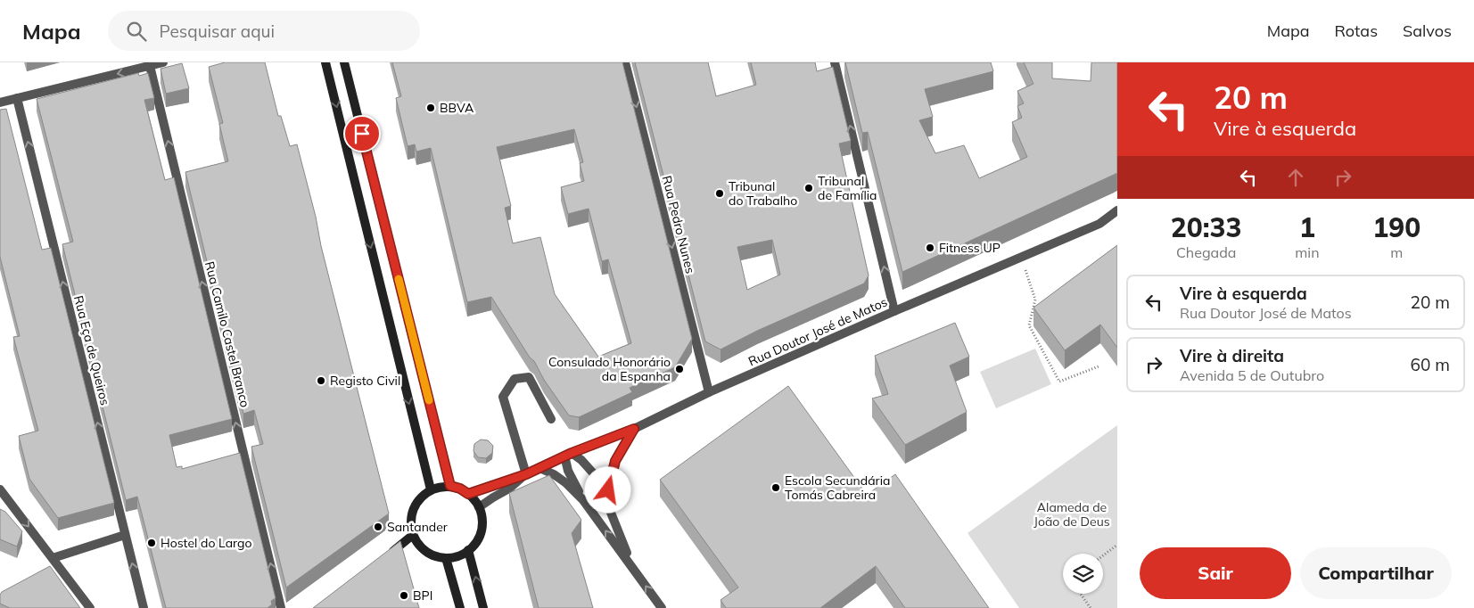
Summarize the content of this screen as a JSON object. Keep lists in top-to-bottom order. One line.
{"streets":{"street":["Rua Pedro Nunes","Rua Doutor José de Matos","Rua Camilo Castel Branco","Rua Eça de Queiros"]},"crossings":[["Rua Pedro Nunes","Rua Doutor José de Matos"]],"one_way":["Rua Pedro Nunes","Rua Camilo Castel Branco","Rua Eça de Queiros"],"parks":["Alameda de João de Deus"],"places":["BBVA","Tribunal de Família","Tribunal do Trabalho","Fitness UP","Consulado Honorário da Espanha","Registo Civil","Escola Secundária Tomás Cabreira","Santander","Hostel do Largo","BPI"],"page":{"header":"Mapa","search":"Pesquisar aqui","nav":["Mapa","Rotas","Salvos"],"turn":["20 m","Vire à esquerda"],"eta":["20:33","Chegada","1","min","190","m"],"list":[{"name":"Vire à esquerda","note":"Rua Doutor José de Matos","value":"20 m"},{"name":"Vire à direita","note":"Avenida 5 de Outubro","value":"60 m"}],"buttons":["Sair","Compartilhar"]}}
